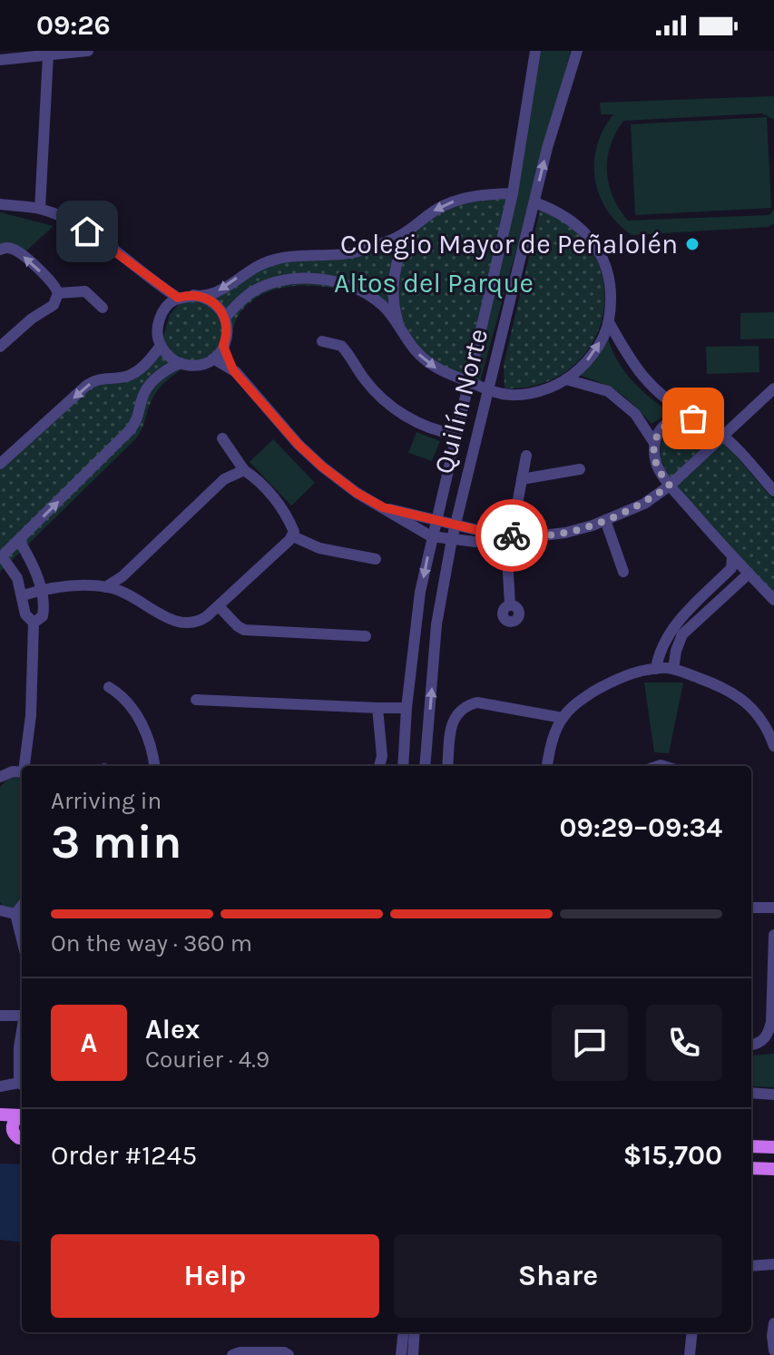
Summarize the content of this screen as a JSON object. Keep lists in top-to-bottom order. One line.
{"streets":{"street":["Quilín Norte"]},"parks":["Altos del Parque"],"places":["Colegio Mayor de Peñalolén"],"page":{"status":"09:26","heading":["3 min","Arriving in","09:29–09:34"],"panel":["Alex","Courier · 4.9","Order #1245","$15,700"],"bar":"On the way · 360 m","round":"A","buttons":["Help","Share"]}}
